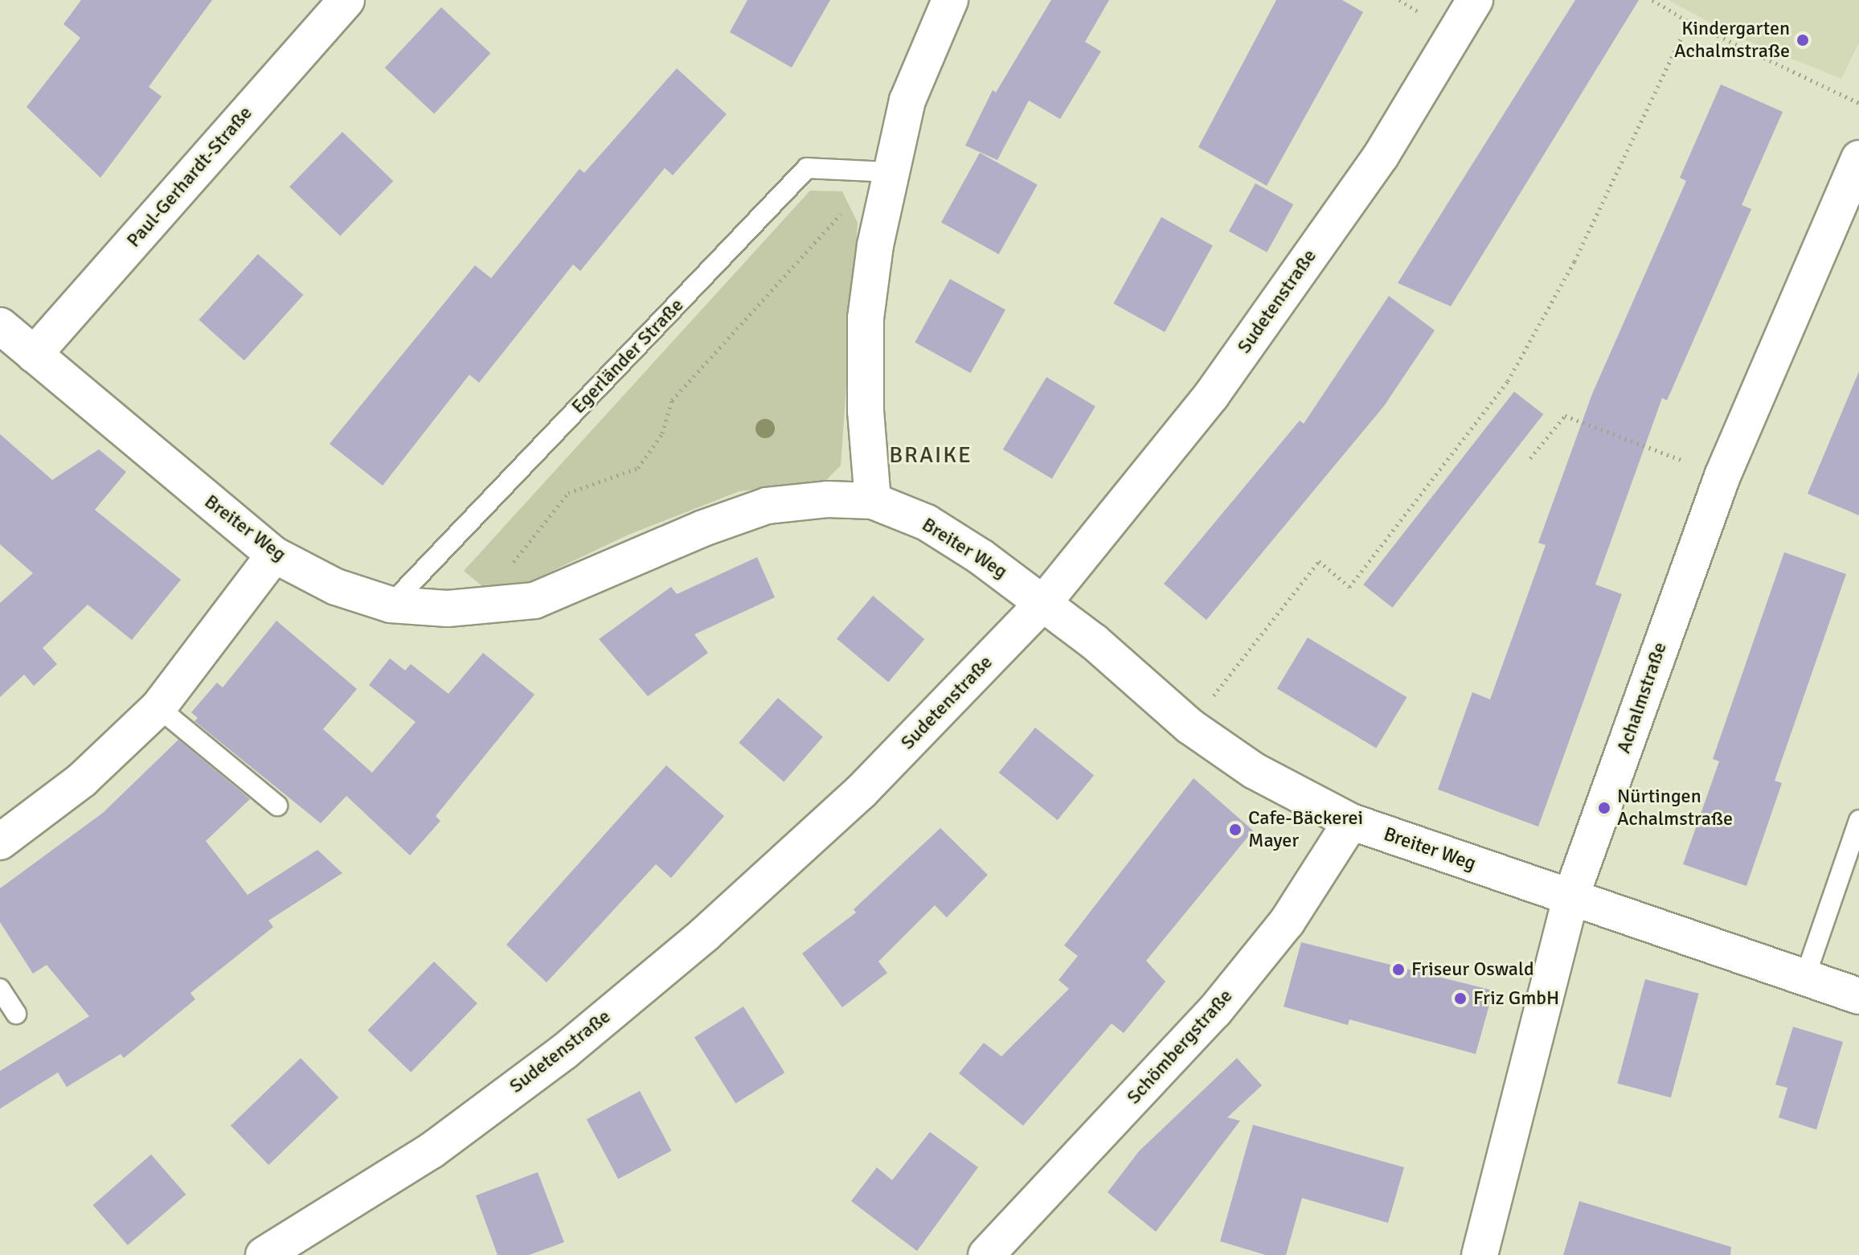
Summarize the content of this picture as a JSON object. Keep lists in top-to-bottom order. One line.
{"streets":{"street":["Paul-Gerhardt-Straße","Sudetenstraße","Breiter Weg","Achalmstraße","Schömbergstraße"],"lane":["Egerländer Straße"]},"crossings":[["Paul-Gerhardt-Straße","Breiter Weg"],["Sudetenstraße","Breiter Weg"],["Egerländer Straße","Breiter Weg"],["Breiter Weg","Achalmstraße"],["Breiter Weg","Schömbergstraße"]],"districts":["BRAIKE"],"places":["Kindergarten Achalmstraße","Nürtingen Achalmstraße","Cafe-Bäckerei Mayer","Friseur Oswald","Friz GmbH"]}
